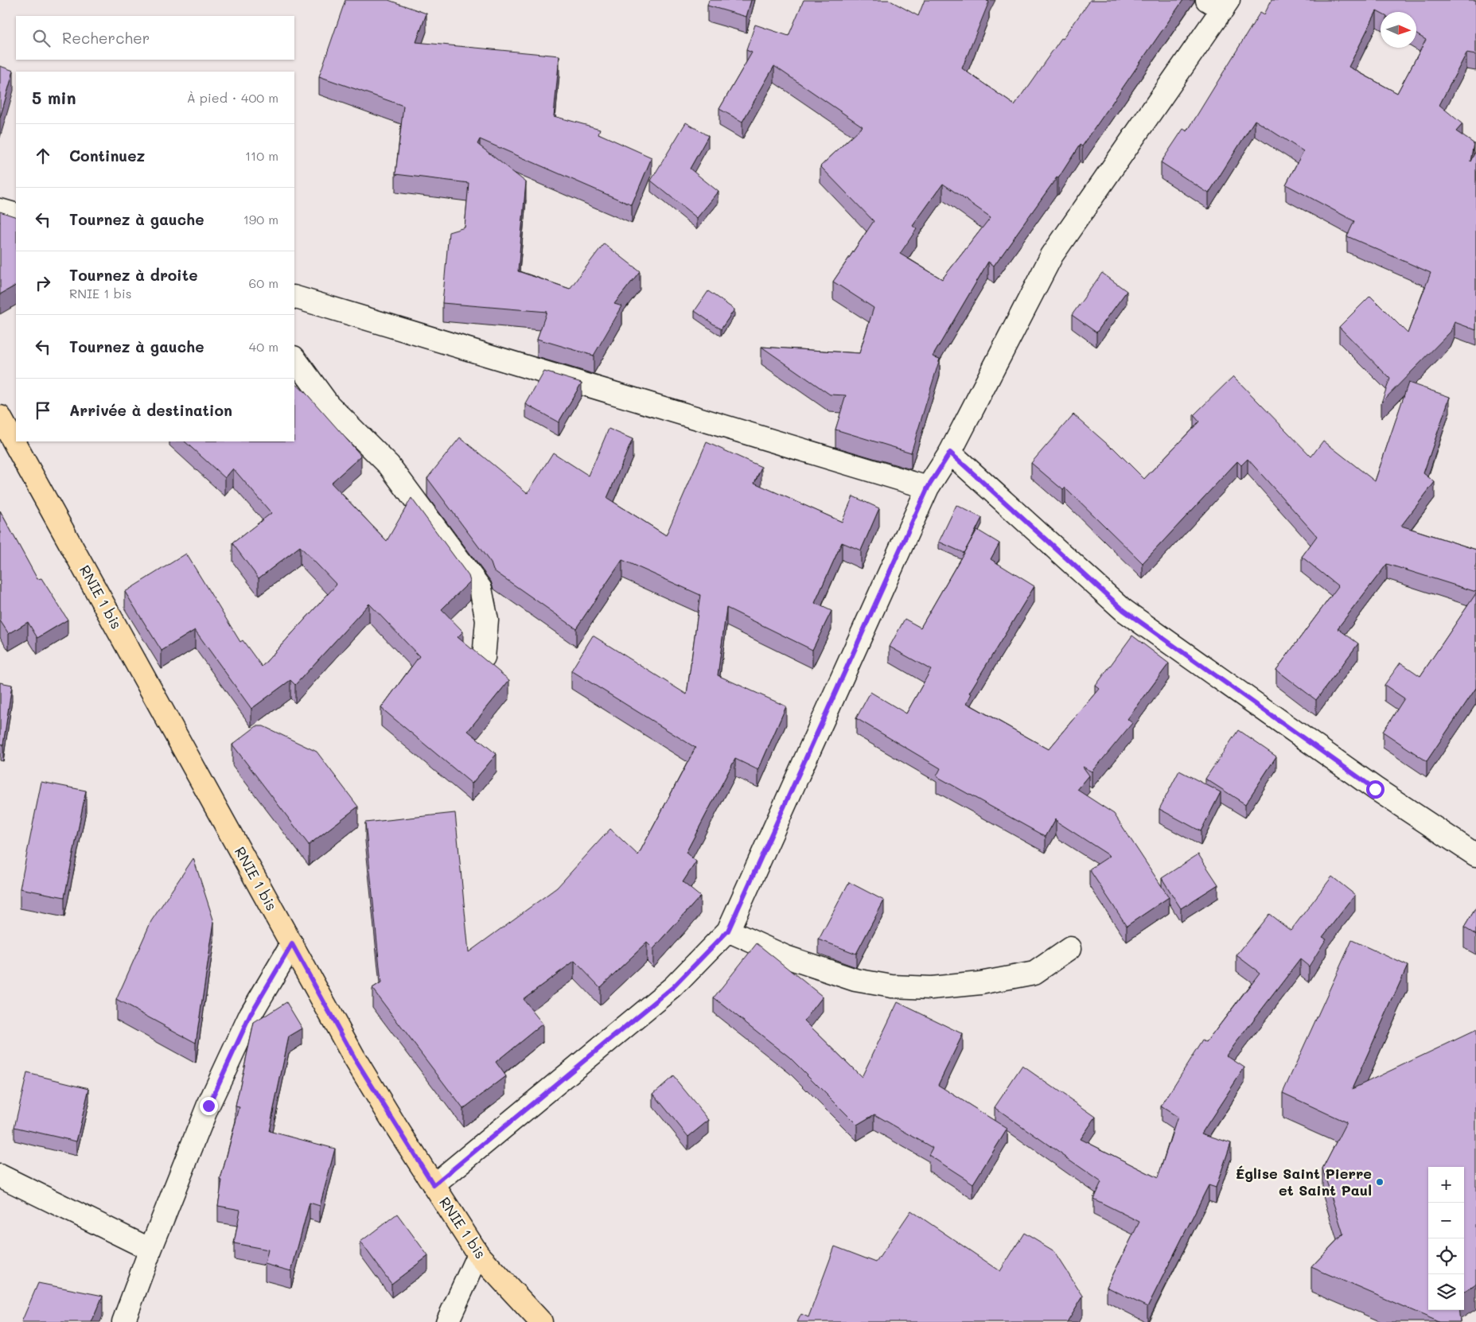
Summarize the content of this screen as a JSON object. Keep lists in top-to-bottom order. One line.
{"streets":{"main road":["RNIE 1 bis"]},"places":["Église Saint Pierre et Saint Paul"],"north":"right","page":{"search":"Rechercher","heading":["5 min","À pied · 400 m"],"list":[["Continuez","110 m"],["Tournez à gauche","190 m"],["Tournez à droite","RNIE 1 bis","60 m"],["Tournez à gauche","40 m"],"Arrivée à destination"],"map_buttons":["+","−"]}}
